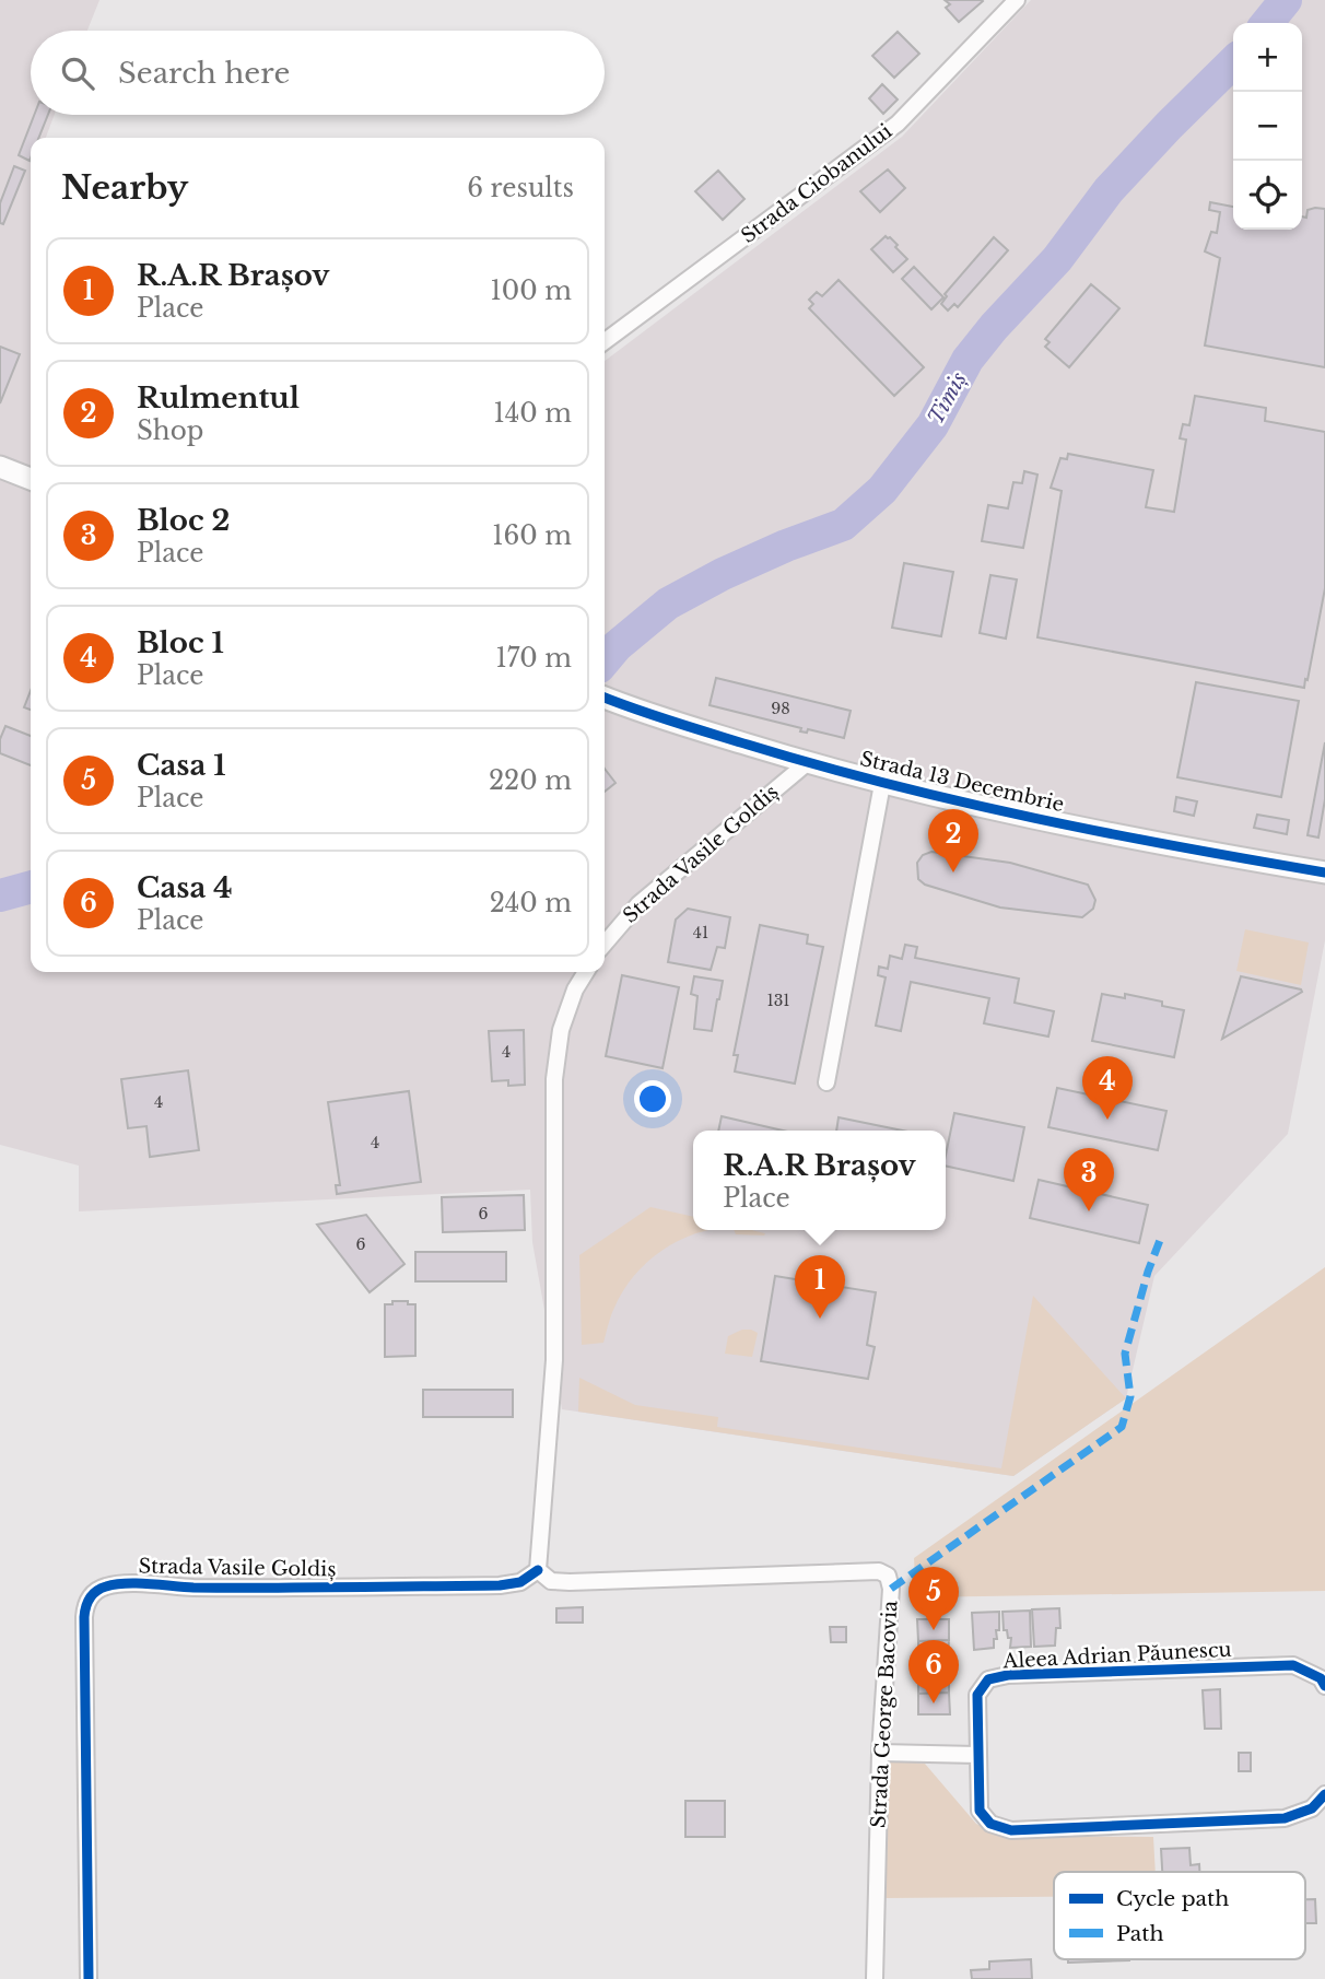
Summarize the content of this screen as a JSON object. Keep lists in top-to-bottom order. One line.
{"streets":{"main road":["Strada 13 Decembrie"],"street":["Strada Ciobanului","Strada Vasile Goldiș","Aleea Adrian Păunescu","Strada George Bacovia"]},"crossings":[["Strada 13 Decembrie","Strada Vasile Goldiș"],["Strada Vasile Goldiș","Strada George Bacovia"]],"water":["Timiș"],"house_numbers":["98","41","131","4","4","4","6","6"],"legend":["Cycle path","Path"],"page":{"map_buttons":["+","−"],"search":"Search here","heading":["Nearby","6 results"],"list":[{"mark":"1","name":"R.A.R Brașov","note":"Place","value":"100 m"},{"mark":"2","name":"Rulmentul","note":"Shop","value":"140 m"},{"mark":"3","name":"Bloc 2","note":"Place","value":"160 m"},{"mark":"4","name":"Bloc 1","note":"Place","value":"170 m"},{"mark":"5","name":"Casa 1","note":"Place","value":"220 m"},{"mark":"6","name":"Casa 4","note":"Place","value":"240 m"}],"pins":["2","4","3","1","5","6"],"popup":["R.A.R Brașov","Place"]}}
